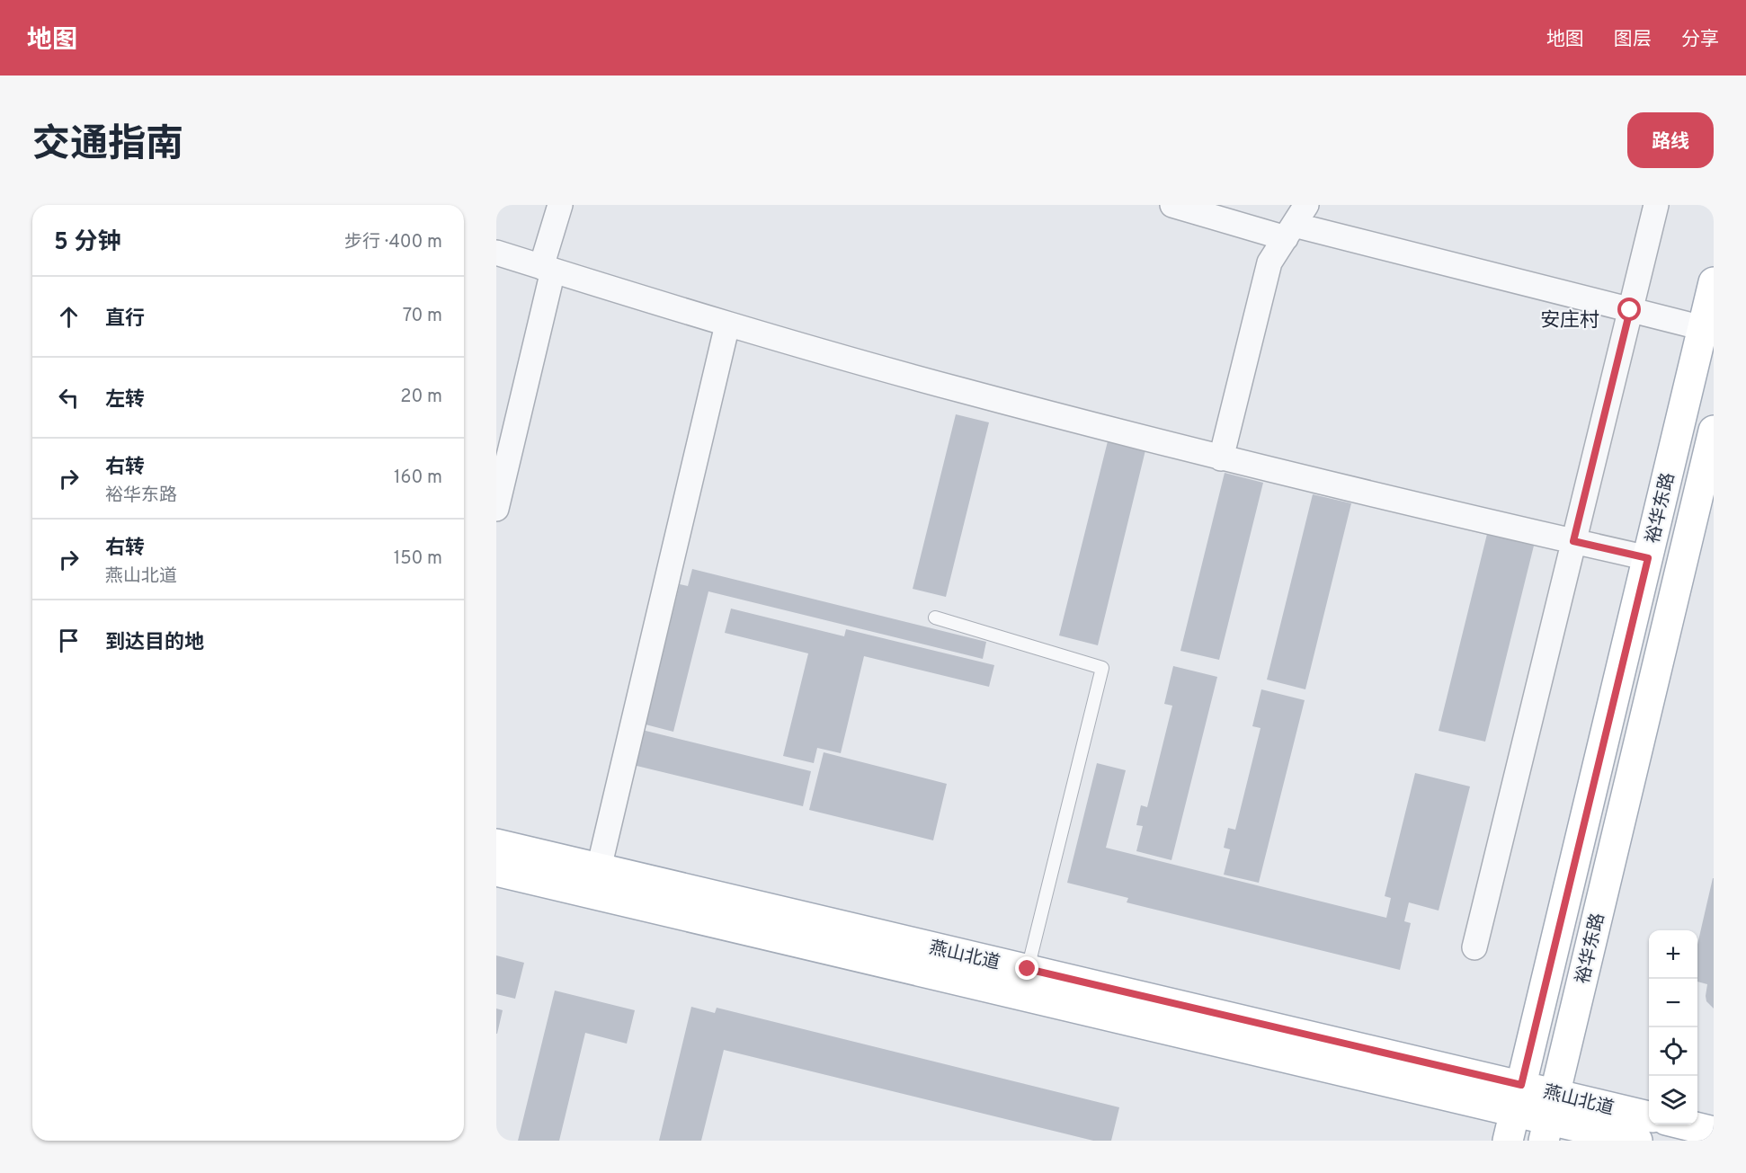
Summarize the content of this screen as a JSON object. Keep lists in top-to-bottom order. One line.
{"streets":{"main road":["裕华东路","燕山北道"]},"crossings":[["裕华东路","燕山北道"]],"districts":["安庄村"],"page":{"header":"地图","nav":["地图","图层","分享"],"title":"交通指南","buttons":"路线","heading":["5 分钟","步行 · 400 m"],"list":[["直行","70 m"],["左转","20 m"],["右转","裕华东路","160 m"],["右转","燕山北道","150 m"],"到达目的地"],"map_buttons":["+","−"]}}
